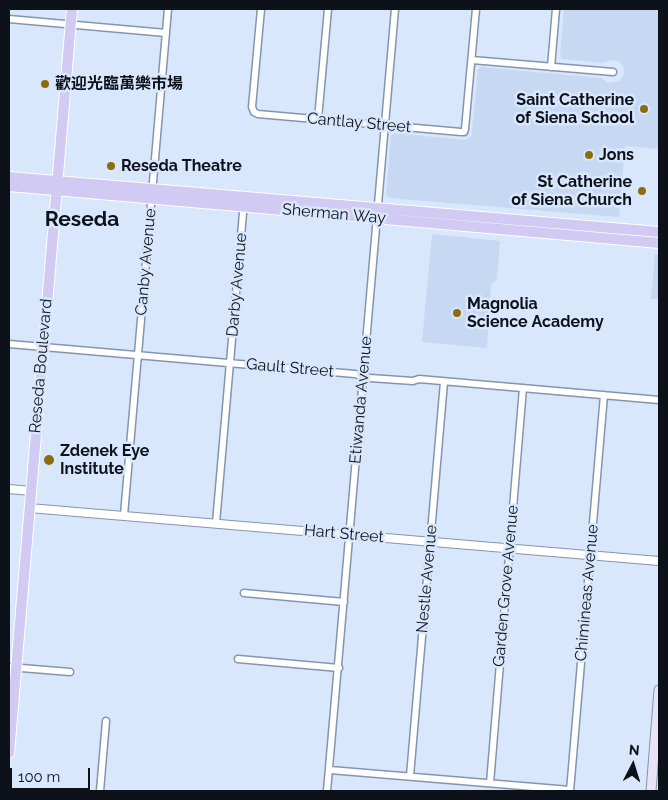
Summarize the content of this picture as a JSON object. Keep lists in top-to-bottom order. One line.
{"streets":{"main road":["Sherman Way","Reseda Boulevard"],"street":["Cantlay Street","Canby Avenue","Darby Avenue","Gault Street","Etiwanda Avenue","Hart Street","Nestle Avenue","Garden Grove Avenue","Chimineas Avenue"]},"crossings":[["Cantlay Street","Etiwanda Avenue"],["Sherman Way","Canby Avenue"],["Sherman Way","Darby Avenue"],["Sherman Way","Reseda Boulevard"],["Sherman Way","Etiwanda Avenue"],["Canby Avenue","Gault Street"],["Canby Avenue","Hart Street"],["Darby Avenue","Gault Street"],["Darby Avenue","Hart Street"],["Reseda Boulevard","Gault Street"],["Reseda Boulevard","Hart Street"],["Gault Street","Etiwanda Avenue"],["Gault Street","Nestle Avenue"],["Gault Street","Garden Grove Avenue"],["Gault Street","Chimineas Avenue"],["Etiwanda Avenue","Hart Street"],["Hart Street","Nestle Avenue"],["Hart Street","Garden Grove Avenue"],["Hart Street","Chimineas Avenue"]],"districts":["Reseda"],"places":["歡迎光臨萬樂市場","Saint Catherine of Siena School","Jons","Reseda Theatre","St Catherine of Siena Church","Magnolia Science Academy","Zdenek Eye Institute"],"scale_bar":"100 m","north":"top"}
